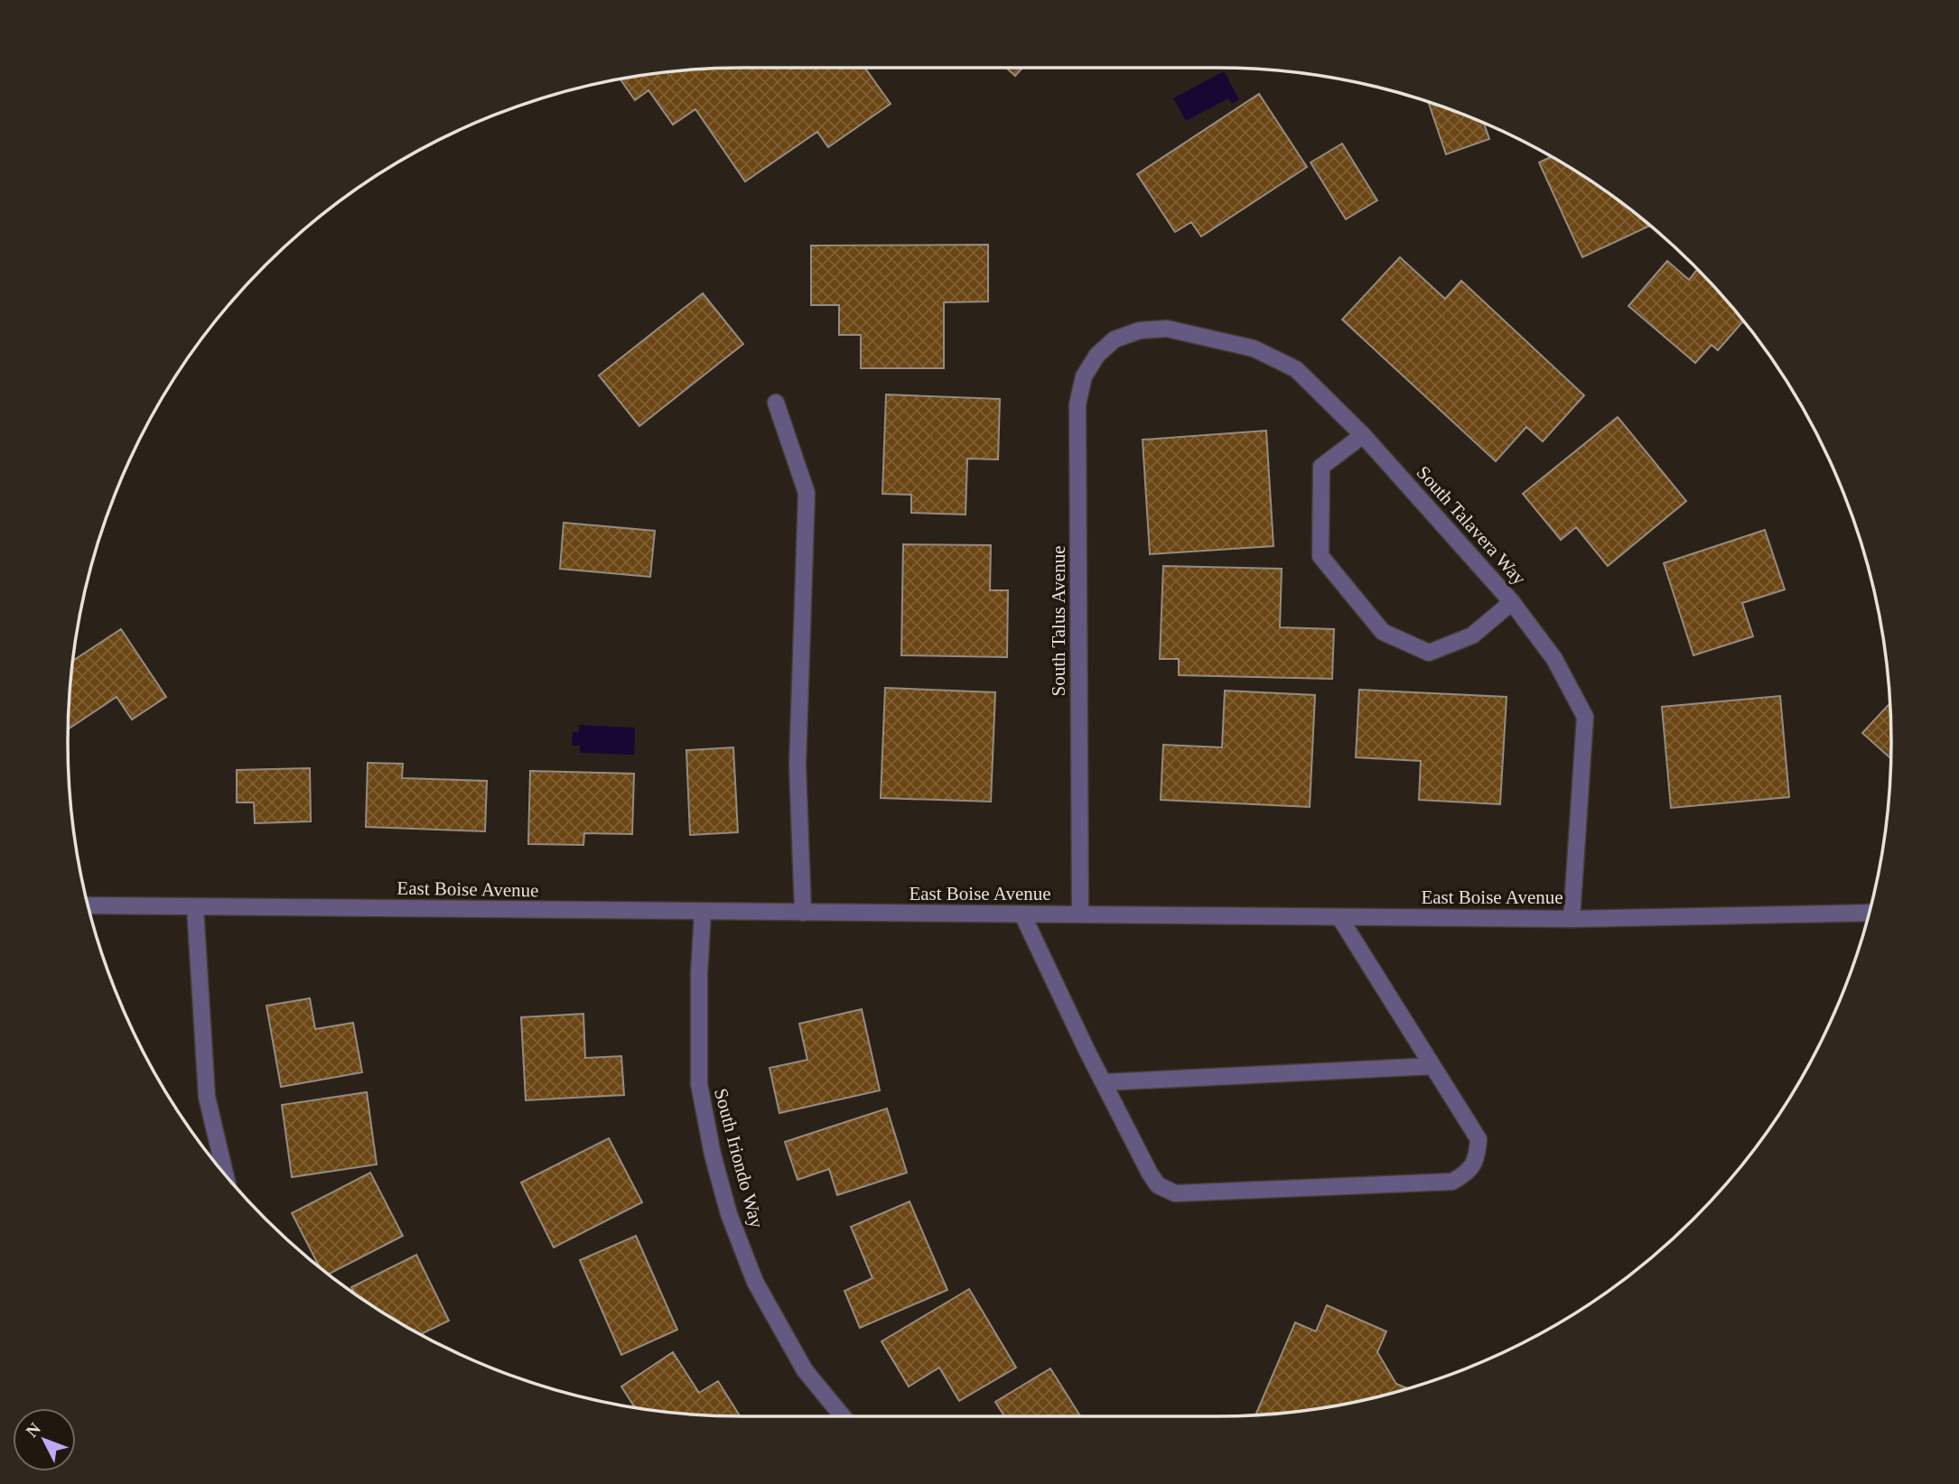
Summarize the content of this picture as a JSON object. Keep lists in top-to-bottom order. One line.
{"streets":{"street":["South Talavera Way","South Talus Avenue","East Boise Avenue","South Iriondo Way"]},"crossings":[["South Talavera Way","South Talus Avenue"],["South Talavera Way","East Boise Avenue"],["South Talus Avenue","East Boise Avenue"],["East Boise Avenue","South Iriondo Way"]],"north":"top left"}
